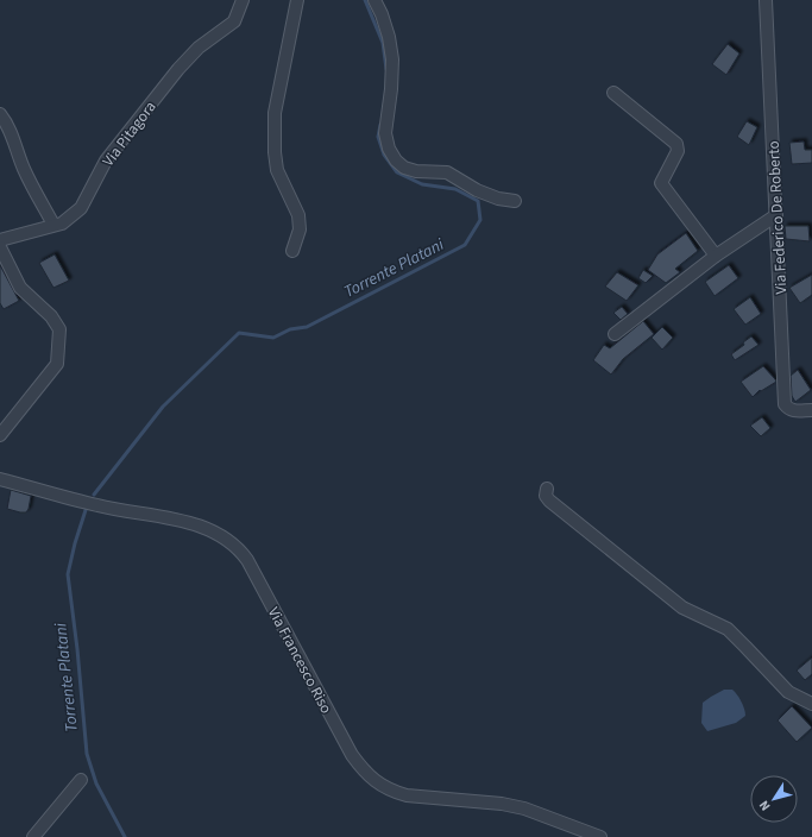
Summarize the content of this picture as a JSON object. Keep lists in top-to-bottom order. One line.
{"streets":{"street":["Via Pitagora","Via Federico De Roberto","Via Francesco Riso"]},"water":["Torrente Platani"],"north":"bottom left"}
